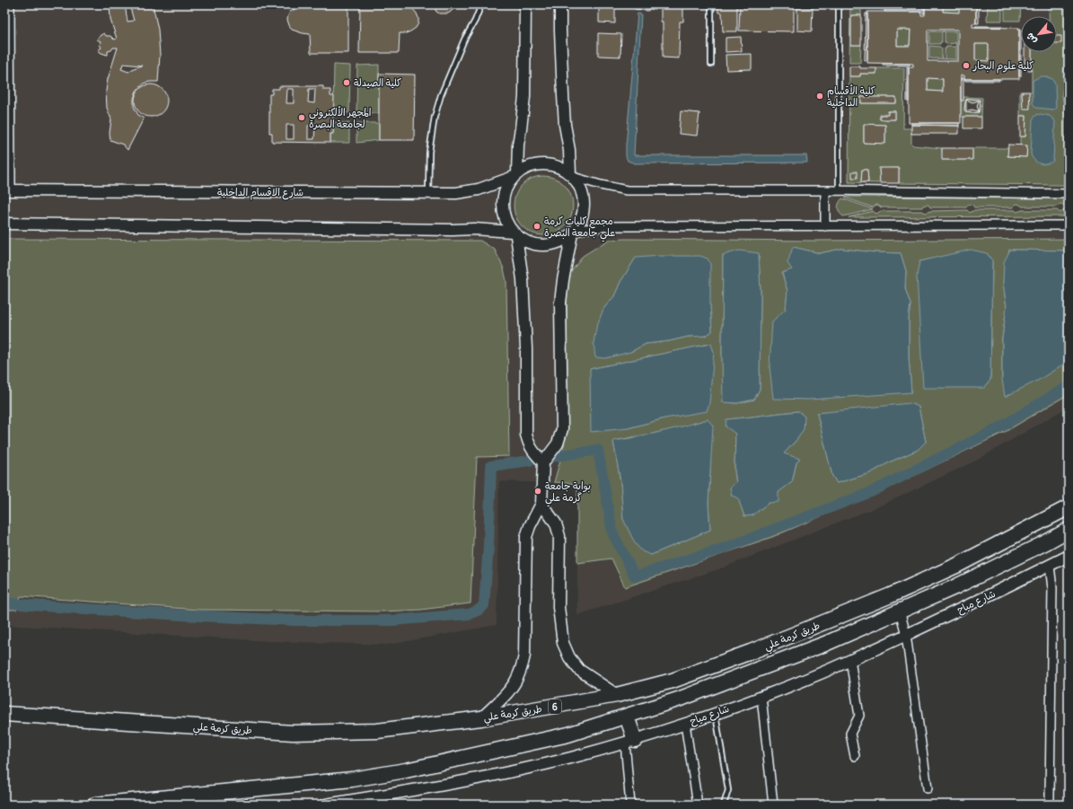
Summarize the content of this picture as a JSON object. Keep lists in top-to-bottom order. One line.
{"streets":{"highway":["طريق كرمة علي","6"],"street":["شارع الاقسام الداخلية","شارع مياح"]},"places":["كلية علوم البحار","كلية الصيدلة","كلية الأقسام الداخلية","المجهر الألكتروني لجامعة البصرة","مجمع كليات كرمة علي جامعة البصرة","بوابة جامعة گرمة علي"],"north":"bottom left"}
